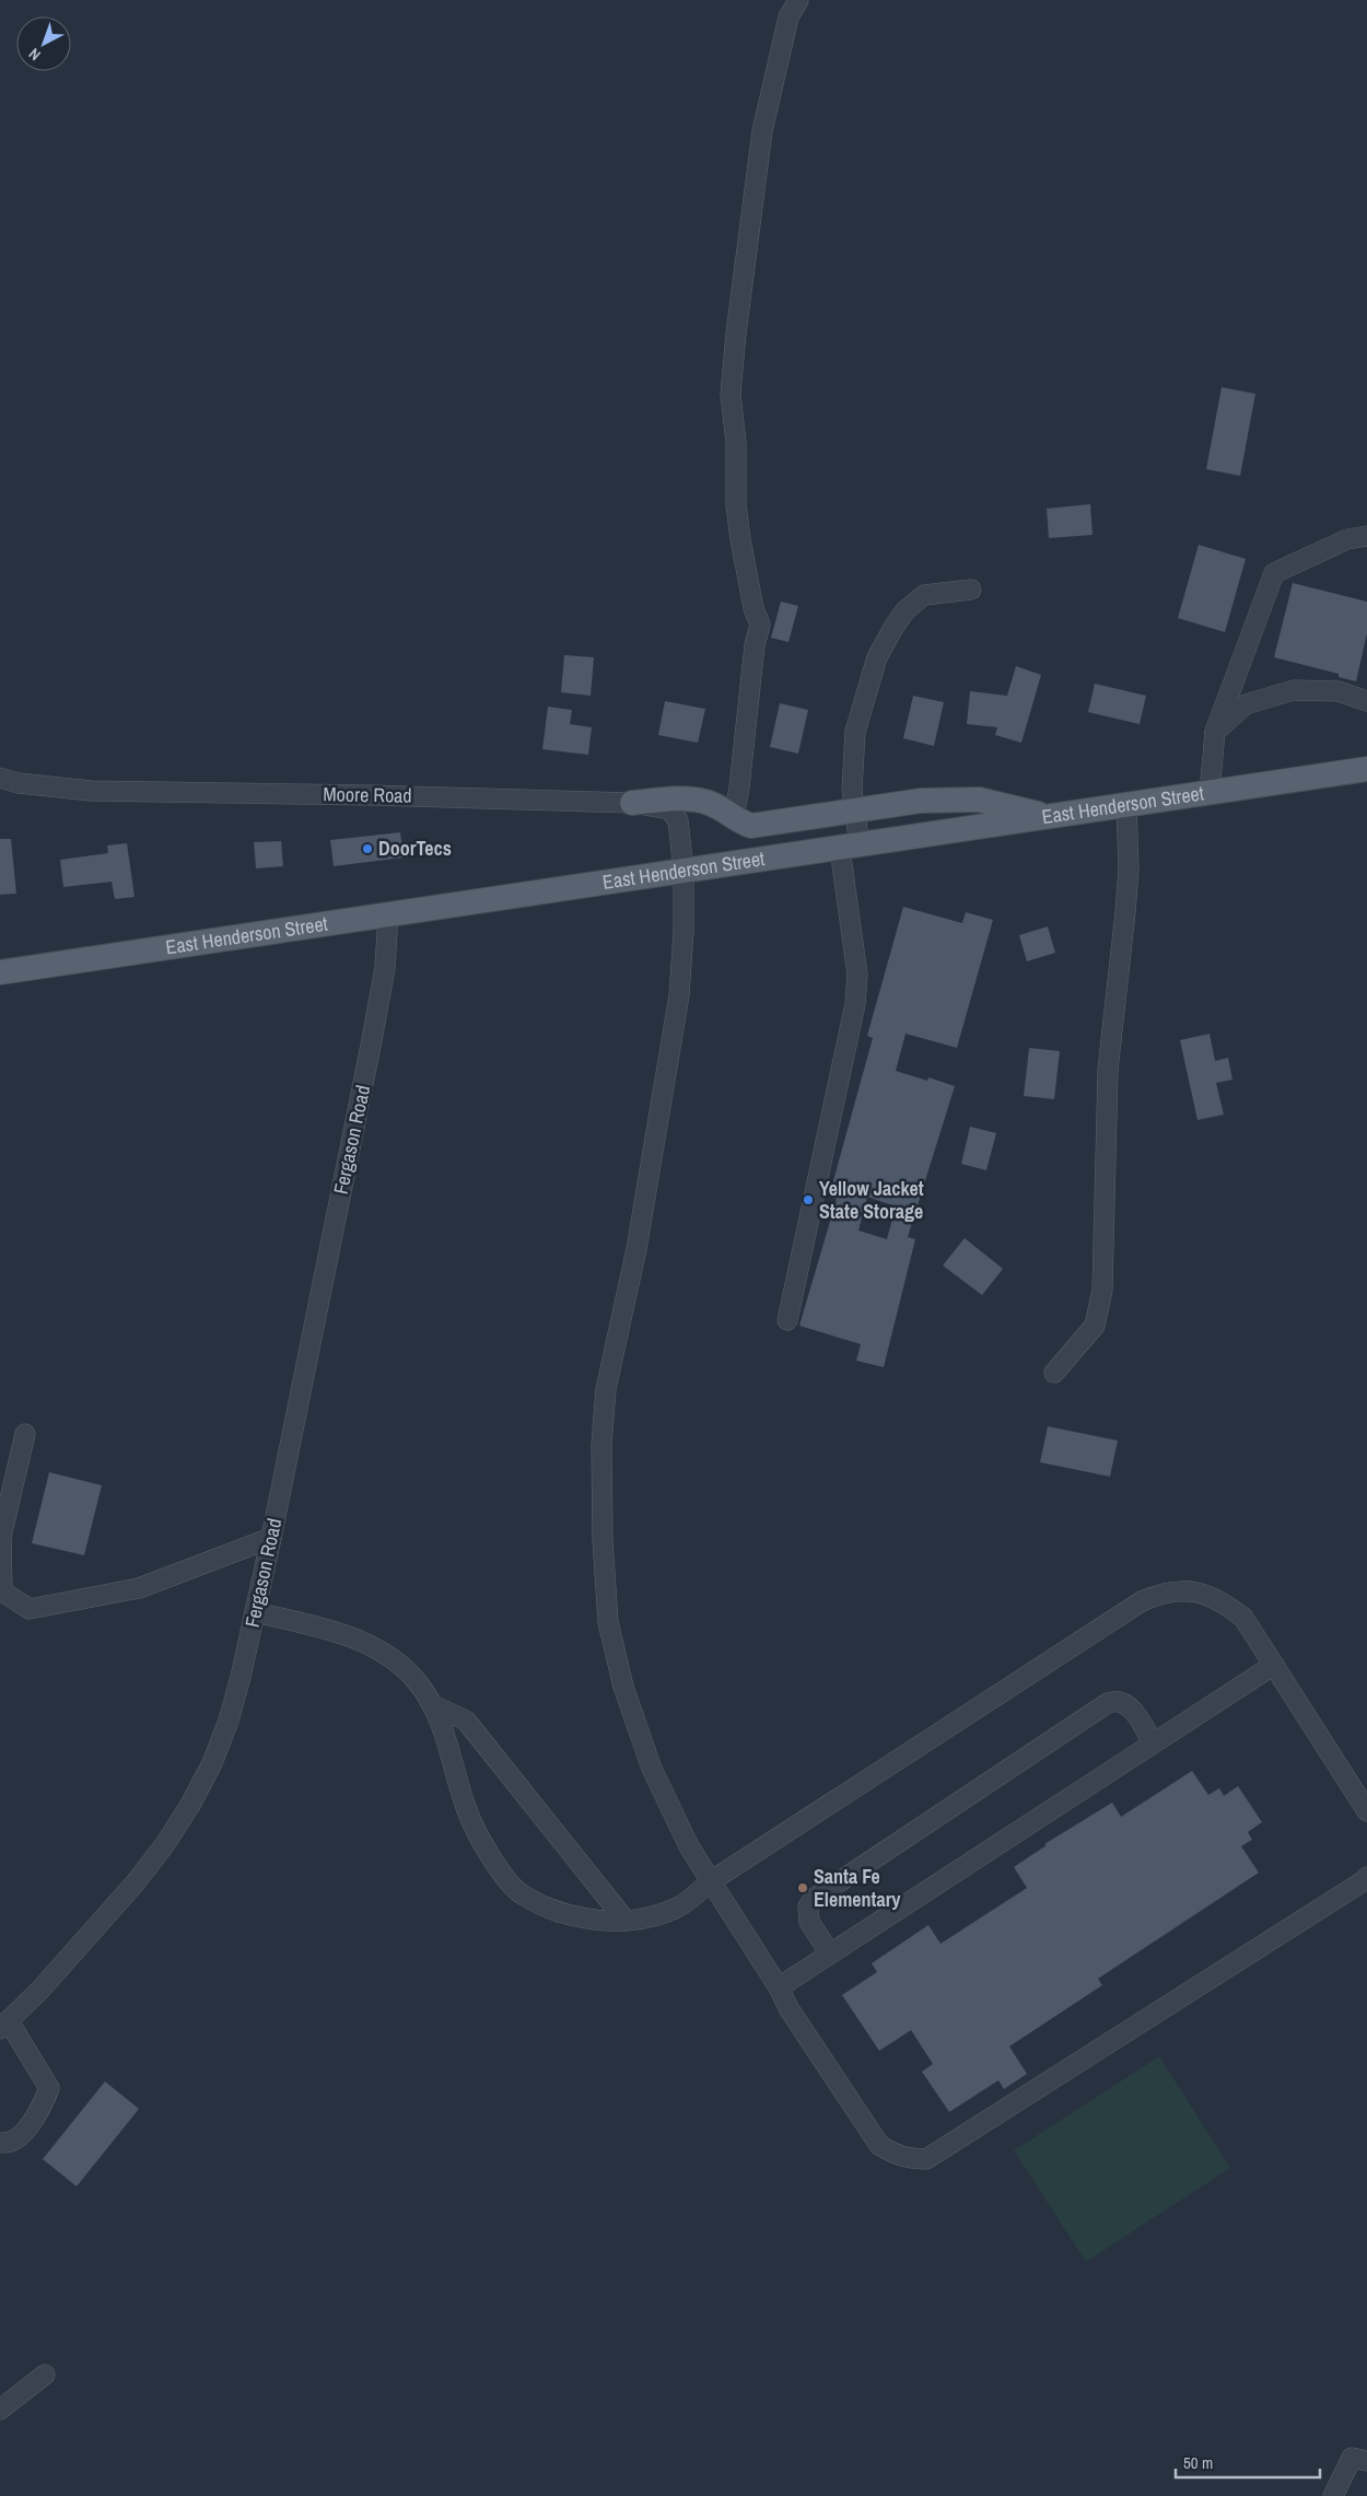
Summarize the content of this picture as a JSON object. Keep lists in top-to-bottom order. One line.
{"streets":{"main road":["East Henderson Street"],"street":["Moore Road","Fergason Road"]},"crossings":[["Moore Road","East Henderson Street"],["East Henderson Street","Fergason Road"]],"places":["DoorTecs","Yellow Jacket State Storage","Santa Fe Elementary"],"scale_bar":"50 m","north":"bottom left"}
